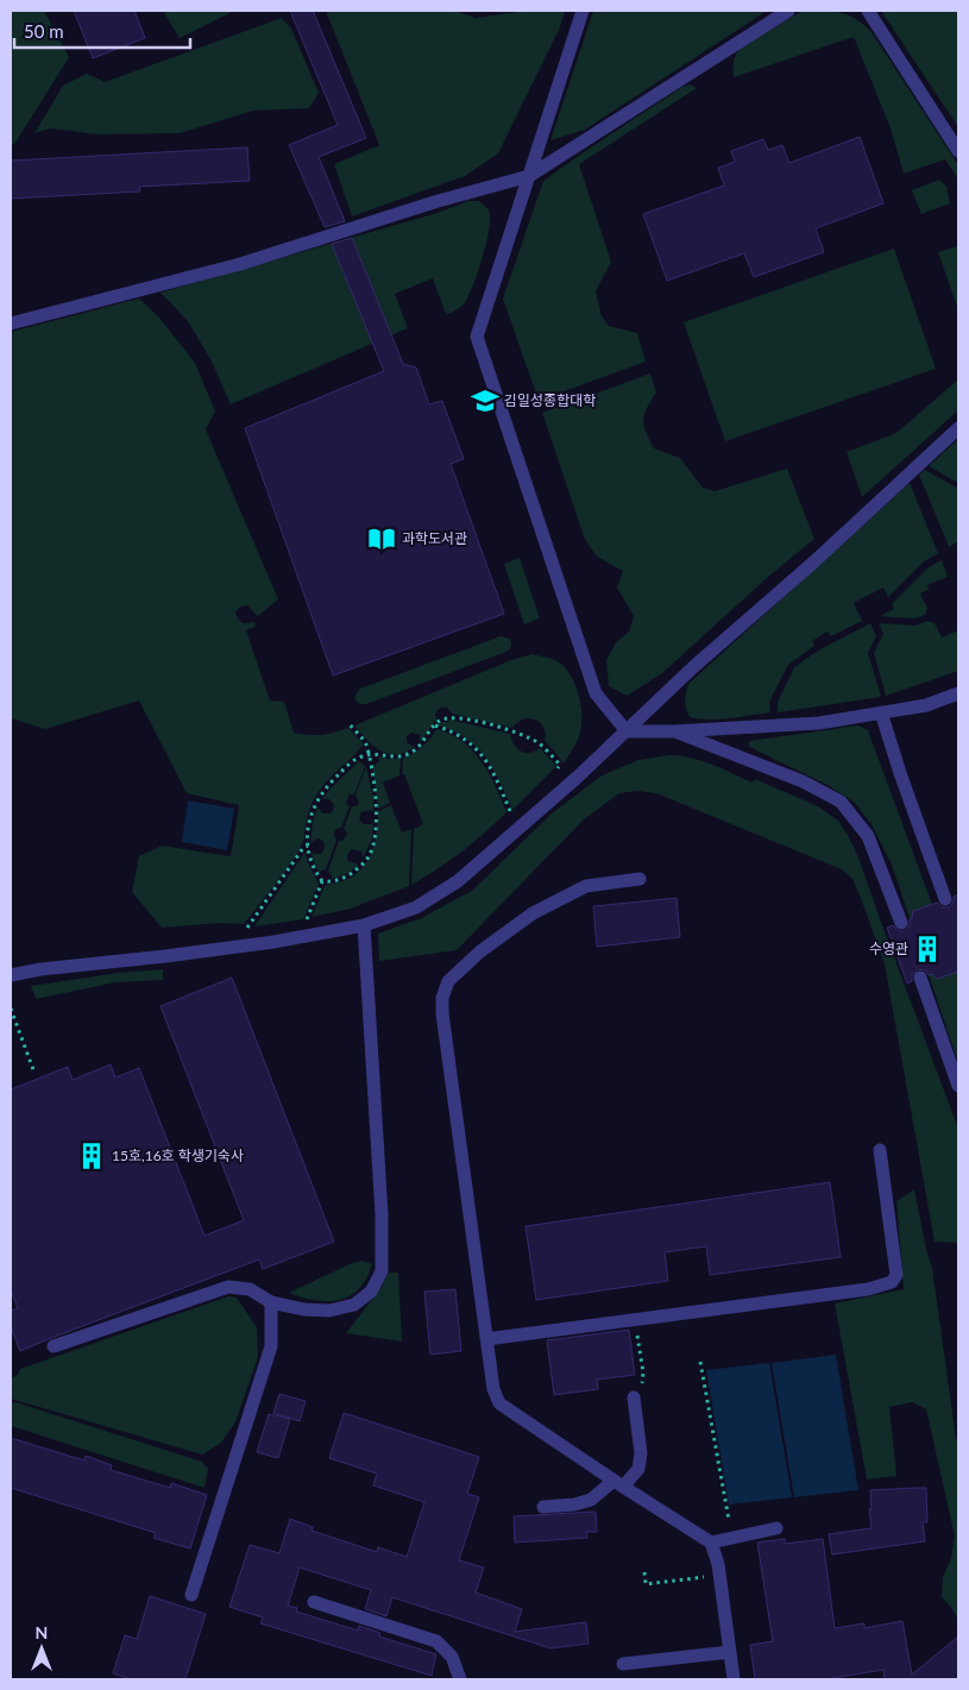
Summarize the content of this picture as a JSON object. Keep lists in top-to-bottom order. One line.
{"places":{"school or university":["김일성종합대학"],"library":["과학도서관"],"building":["수영관","15호,16호 학생기숙사"]},"scale_bar":"50 m","north":"top"}
